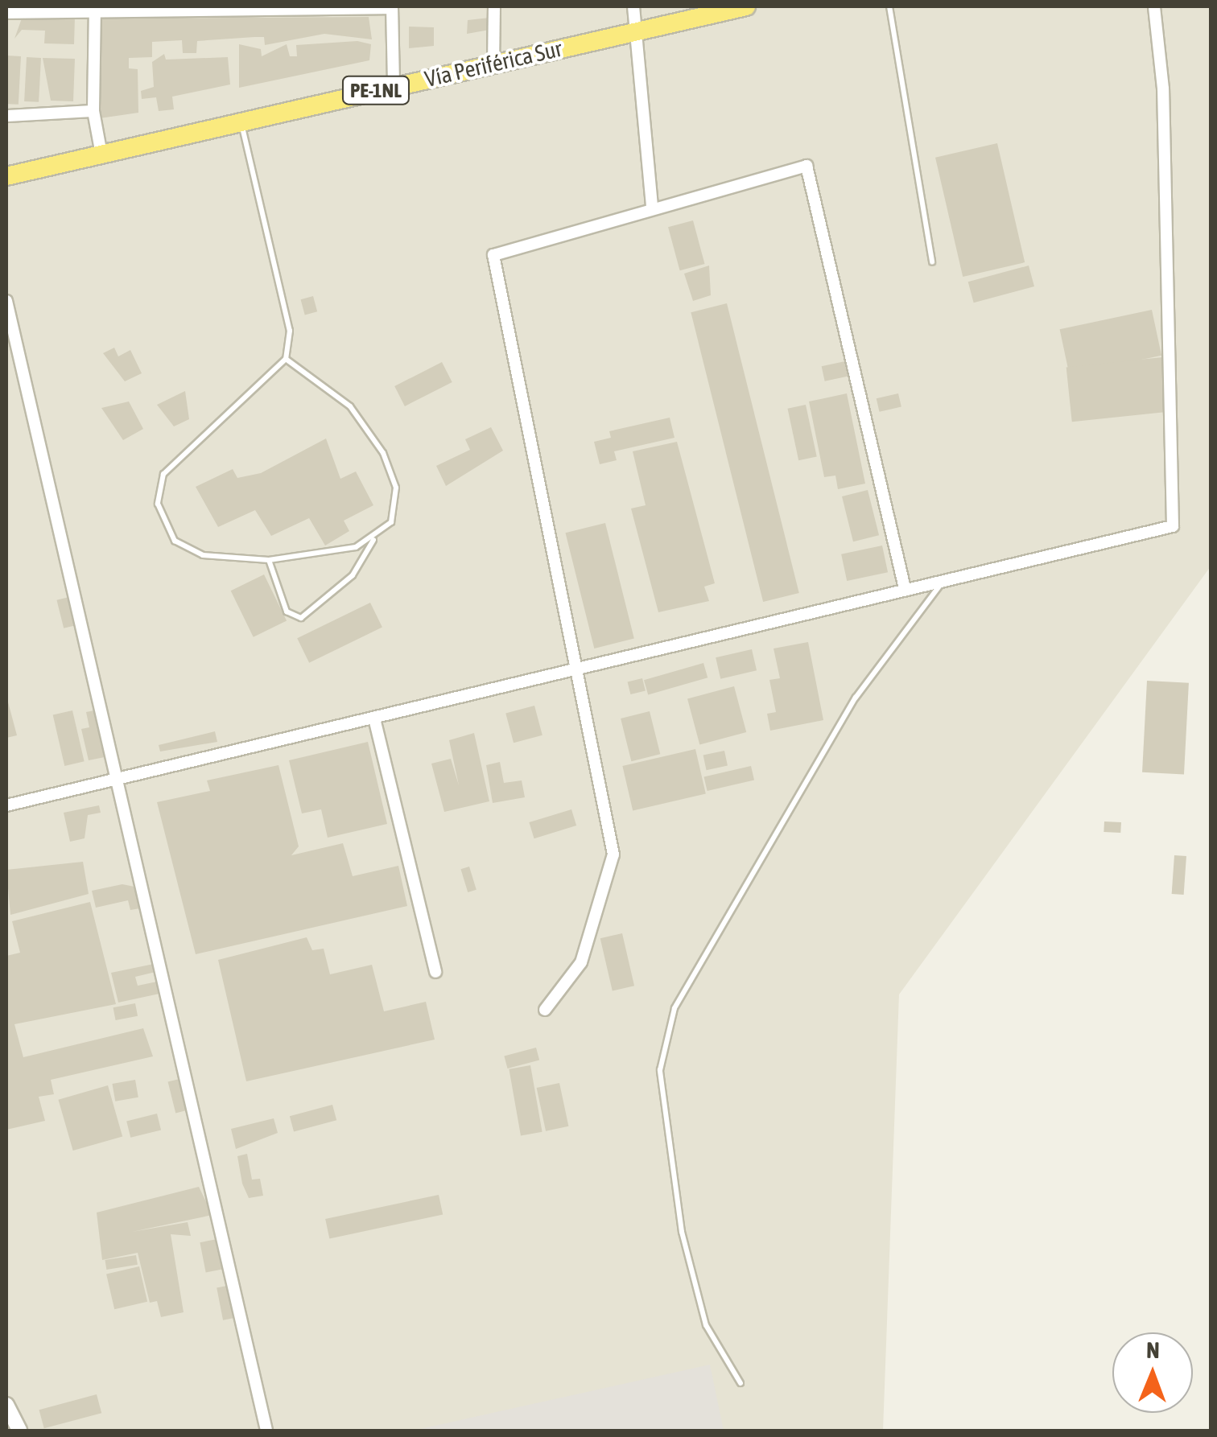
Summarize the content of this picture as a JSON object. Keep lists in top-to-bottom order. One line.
{"streets":{"highway":["Vía Periférica Sur","PE-1NL"]},"north":"top"}
